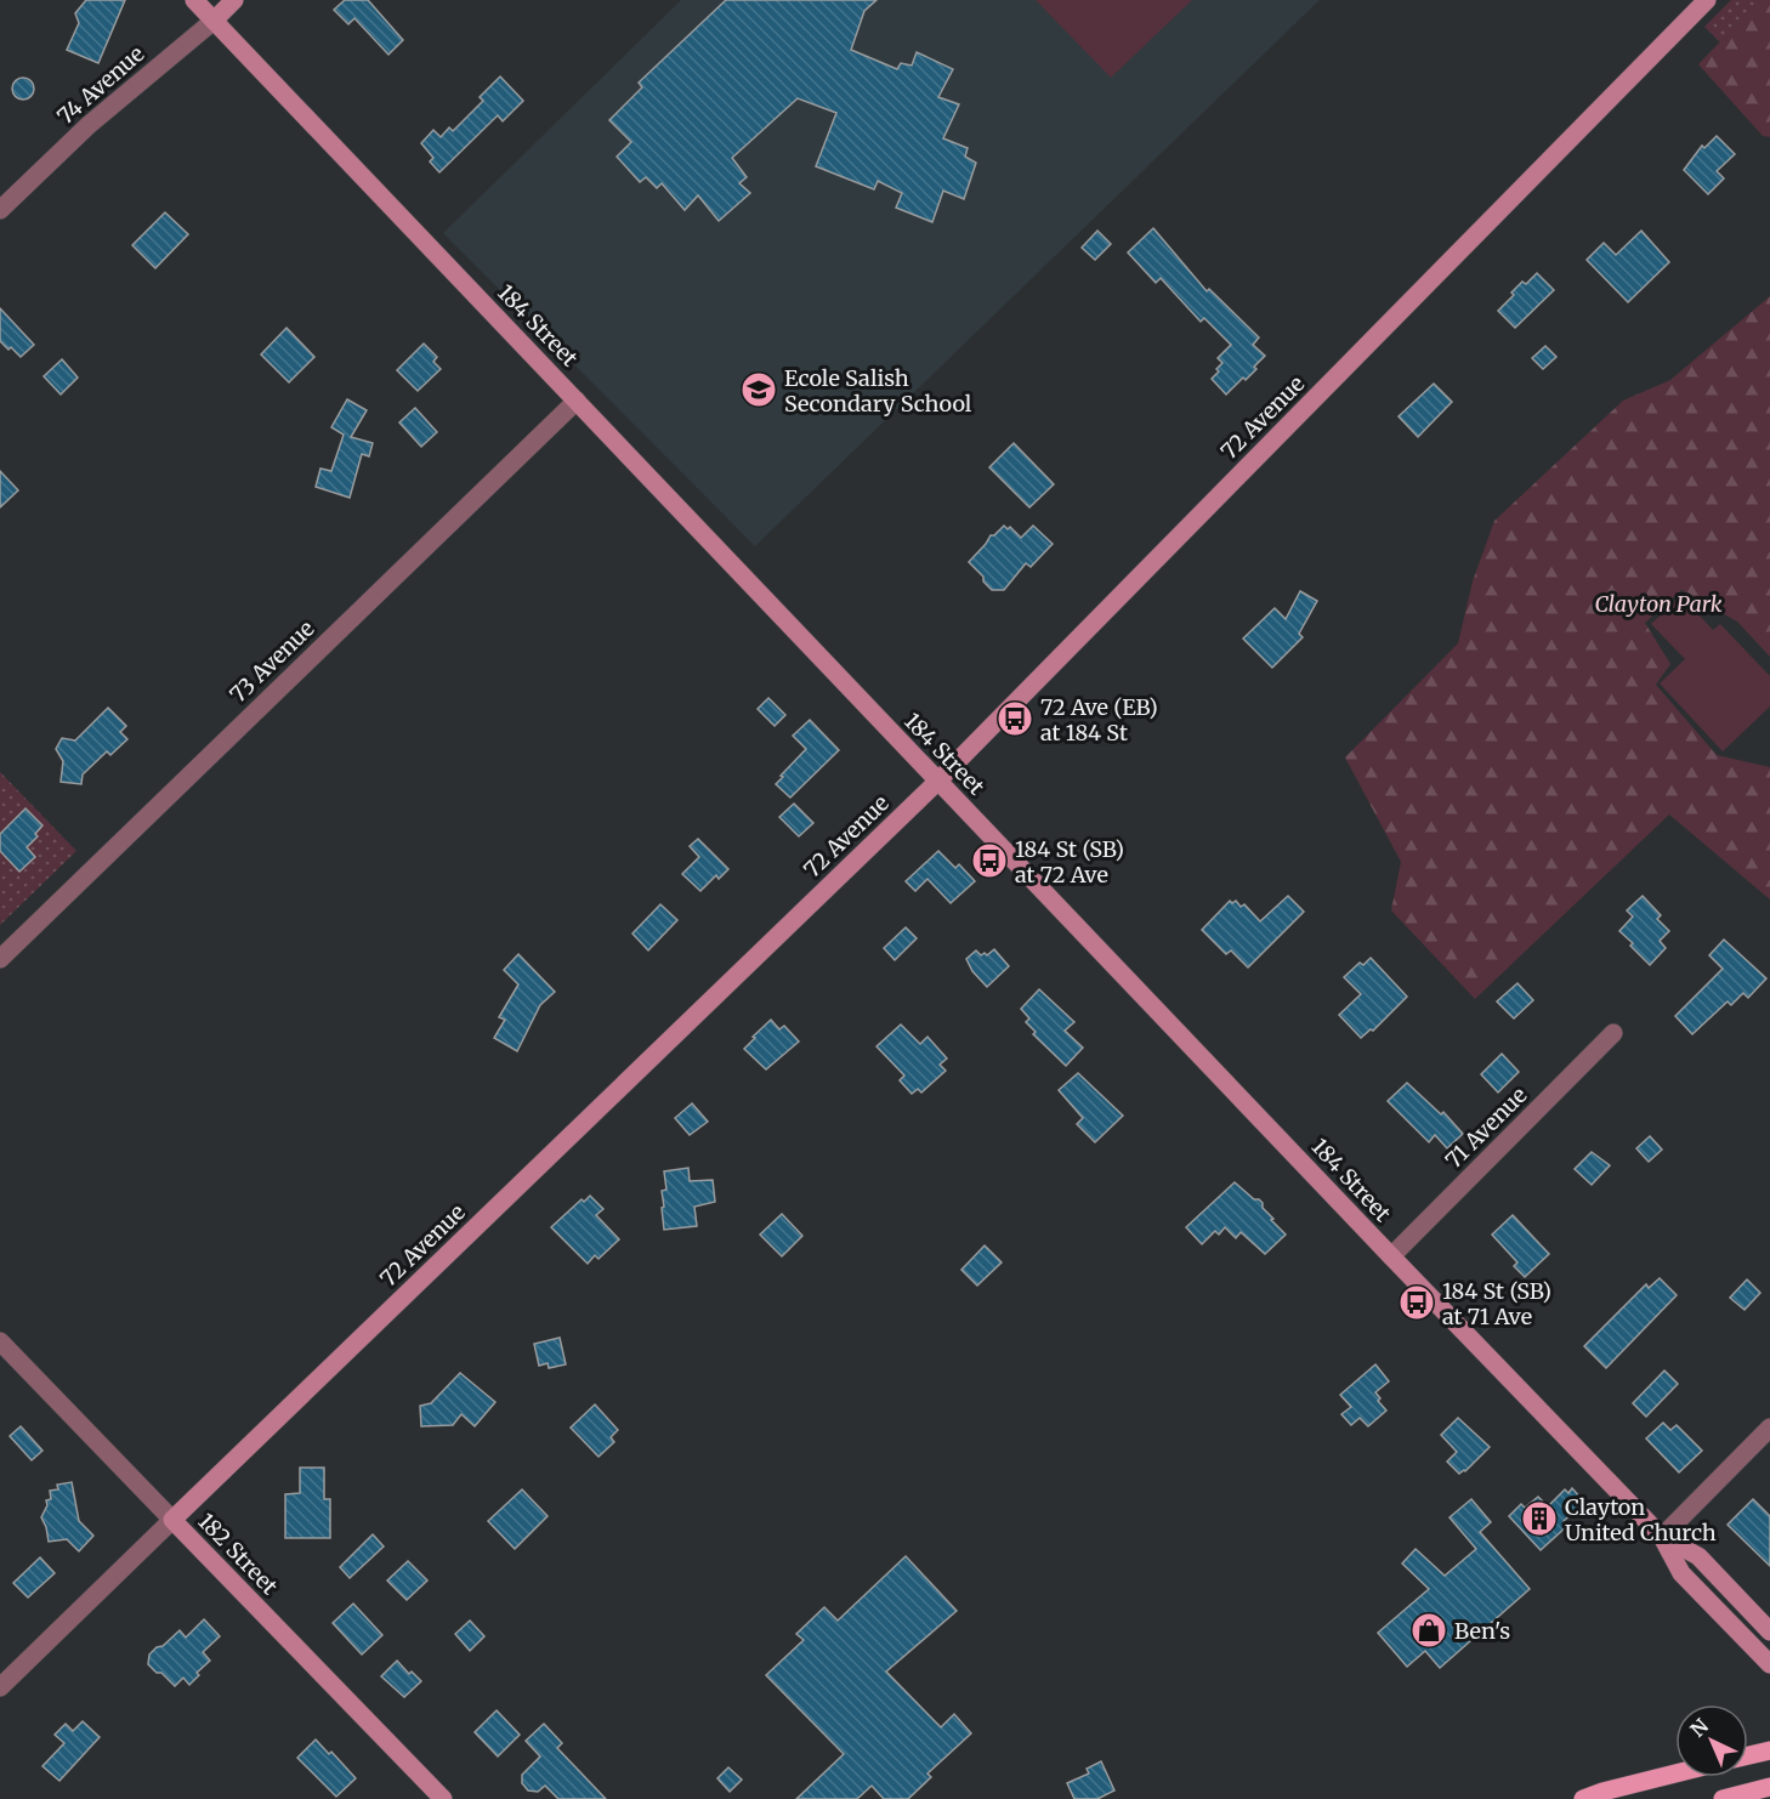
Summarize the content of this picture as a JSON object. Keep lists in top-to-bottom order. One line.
{"streets":{"main road":["74 Avenue","184 Street","72 Avenue","182 Street"],"street":["73 Avenue","71 Avenue"]},"crossings":[["74 Avenue","184 Street"],["184 Street","72 Avenue"],["184 Street","73 Avenue"],["184 Street","71 Avenue"],["72 Avenue","182 Street"]],"parks":["Clayton Park"],"places":{"school or university":["Ecole Salish Secondary School"],"bus stop":["72 Ave (EB) at 184 St","184 St (SB) at 72 Ave","184 St (SB) at 71 Ave"],"building":["Clayton United Church"],"shop":["Ben's"]},"north":"top left"}
